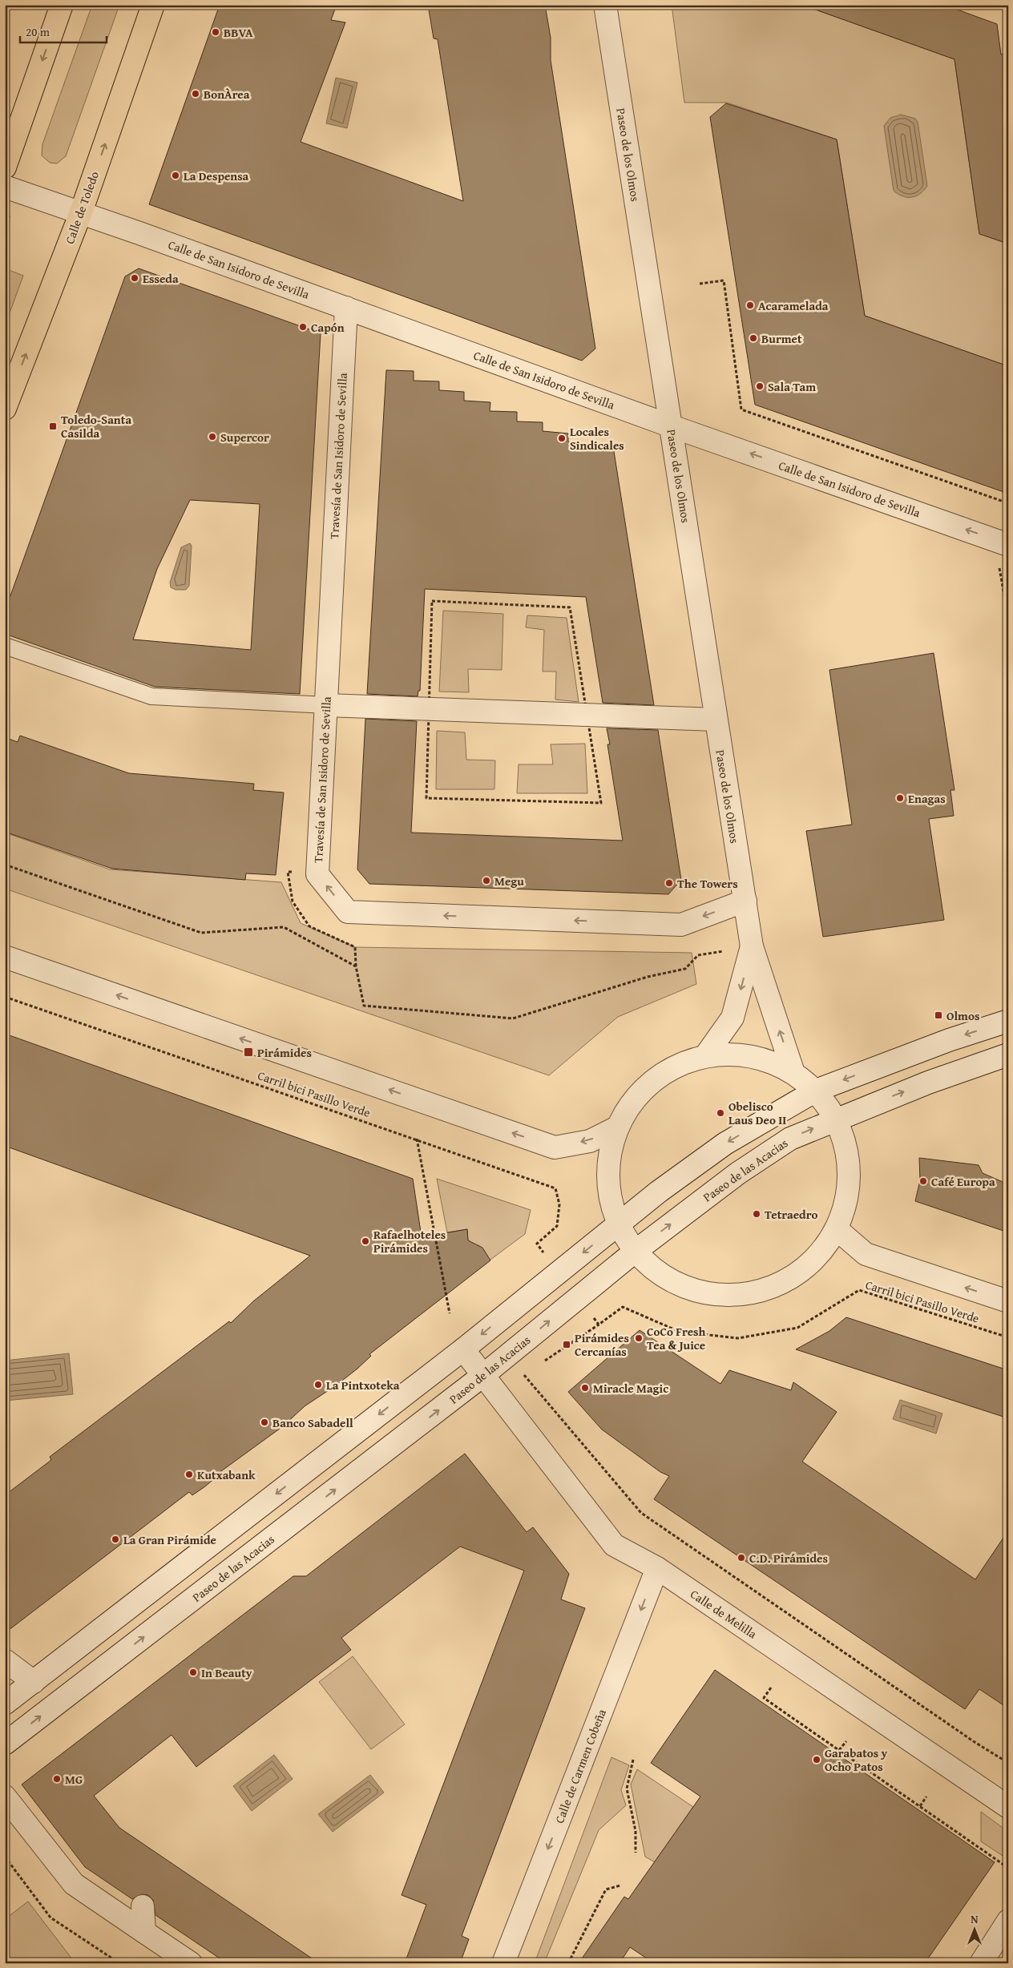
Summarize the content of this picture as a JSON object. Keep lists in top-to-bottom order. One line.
{"streets":{"main road":["Calle de Toledo"],"street":["Paseo de los Olmos","Calle de San Isidoro de Sevilla","Travesía de San Isidoro de Sevilla","Paseo de las Acacias","Calle de Melilla","Calle de Carmen Cobeña"],"path":["Carril bici Pasillo Verde"]},"crossings":[["Paseo de los Olmos","Calle de San Isidoro de Sevilla"],["Paseo de los Olmos","Travesía de San Isidoro de Sevilla"],["Calle de Toledo","Calle de San Isidoro de Sevilla"],["Calle de San Isidoro de Sevilla","Travesía de San Isidoro de Sevilla"],["Paseo de las Acacias","Calle de Melilla"],["Calle de Melilla","Calle de Carmen Cobeña"]],"one_way":["Calle de Carmen Cobeña"],"places":{"other":["BBVA","BonÀrea","La Despensa","Esseda","Acaramelada","Capón","Burmet","Sala Tam","Supercor","Locales Sindicales","Enagas","Megu","The Towers","Obelisco Laus Deo II","Café Europa","Tetraedro","Rafaelhoteles Pirámides","CoCo Fresh Tea & Juice","La Pintxoteka","Miracle Magic","Banco Sabadell","Kutxabank","La Gran Pirámide","C.D. Pirámides","In Beauty","Garabatos y Ocho Patos","MG"],"transit":["Toledo-Santa Casilda","Olmos","Pirámides","Pirámides Cercanías"]},"scale_bar":"20 m","north":"top"}
